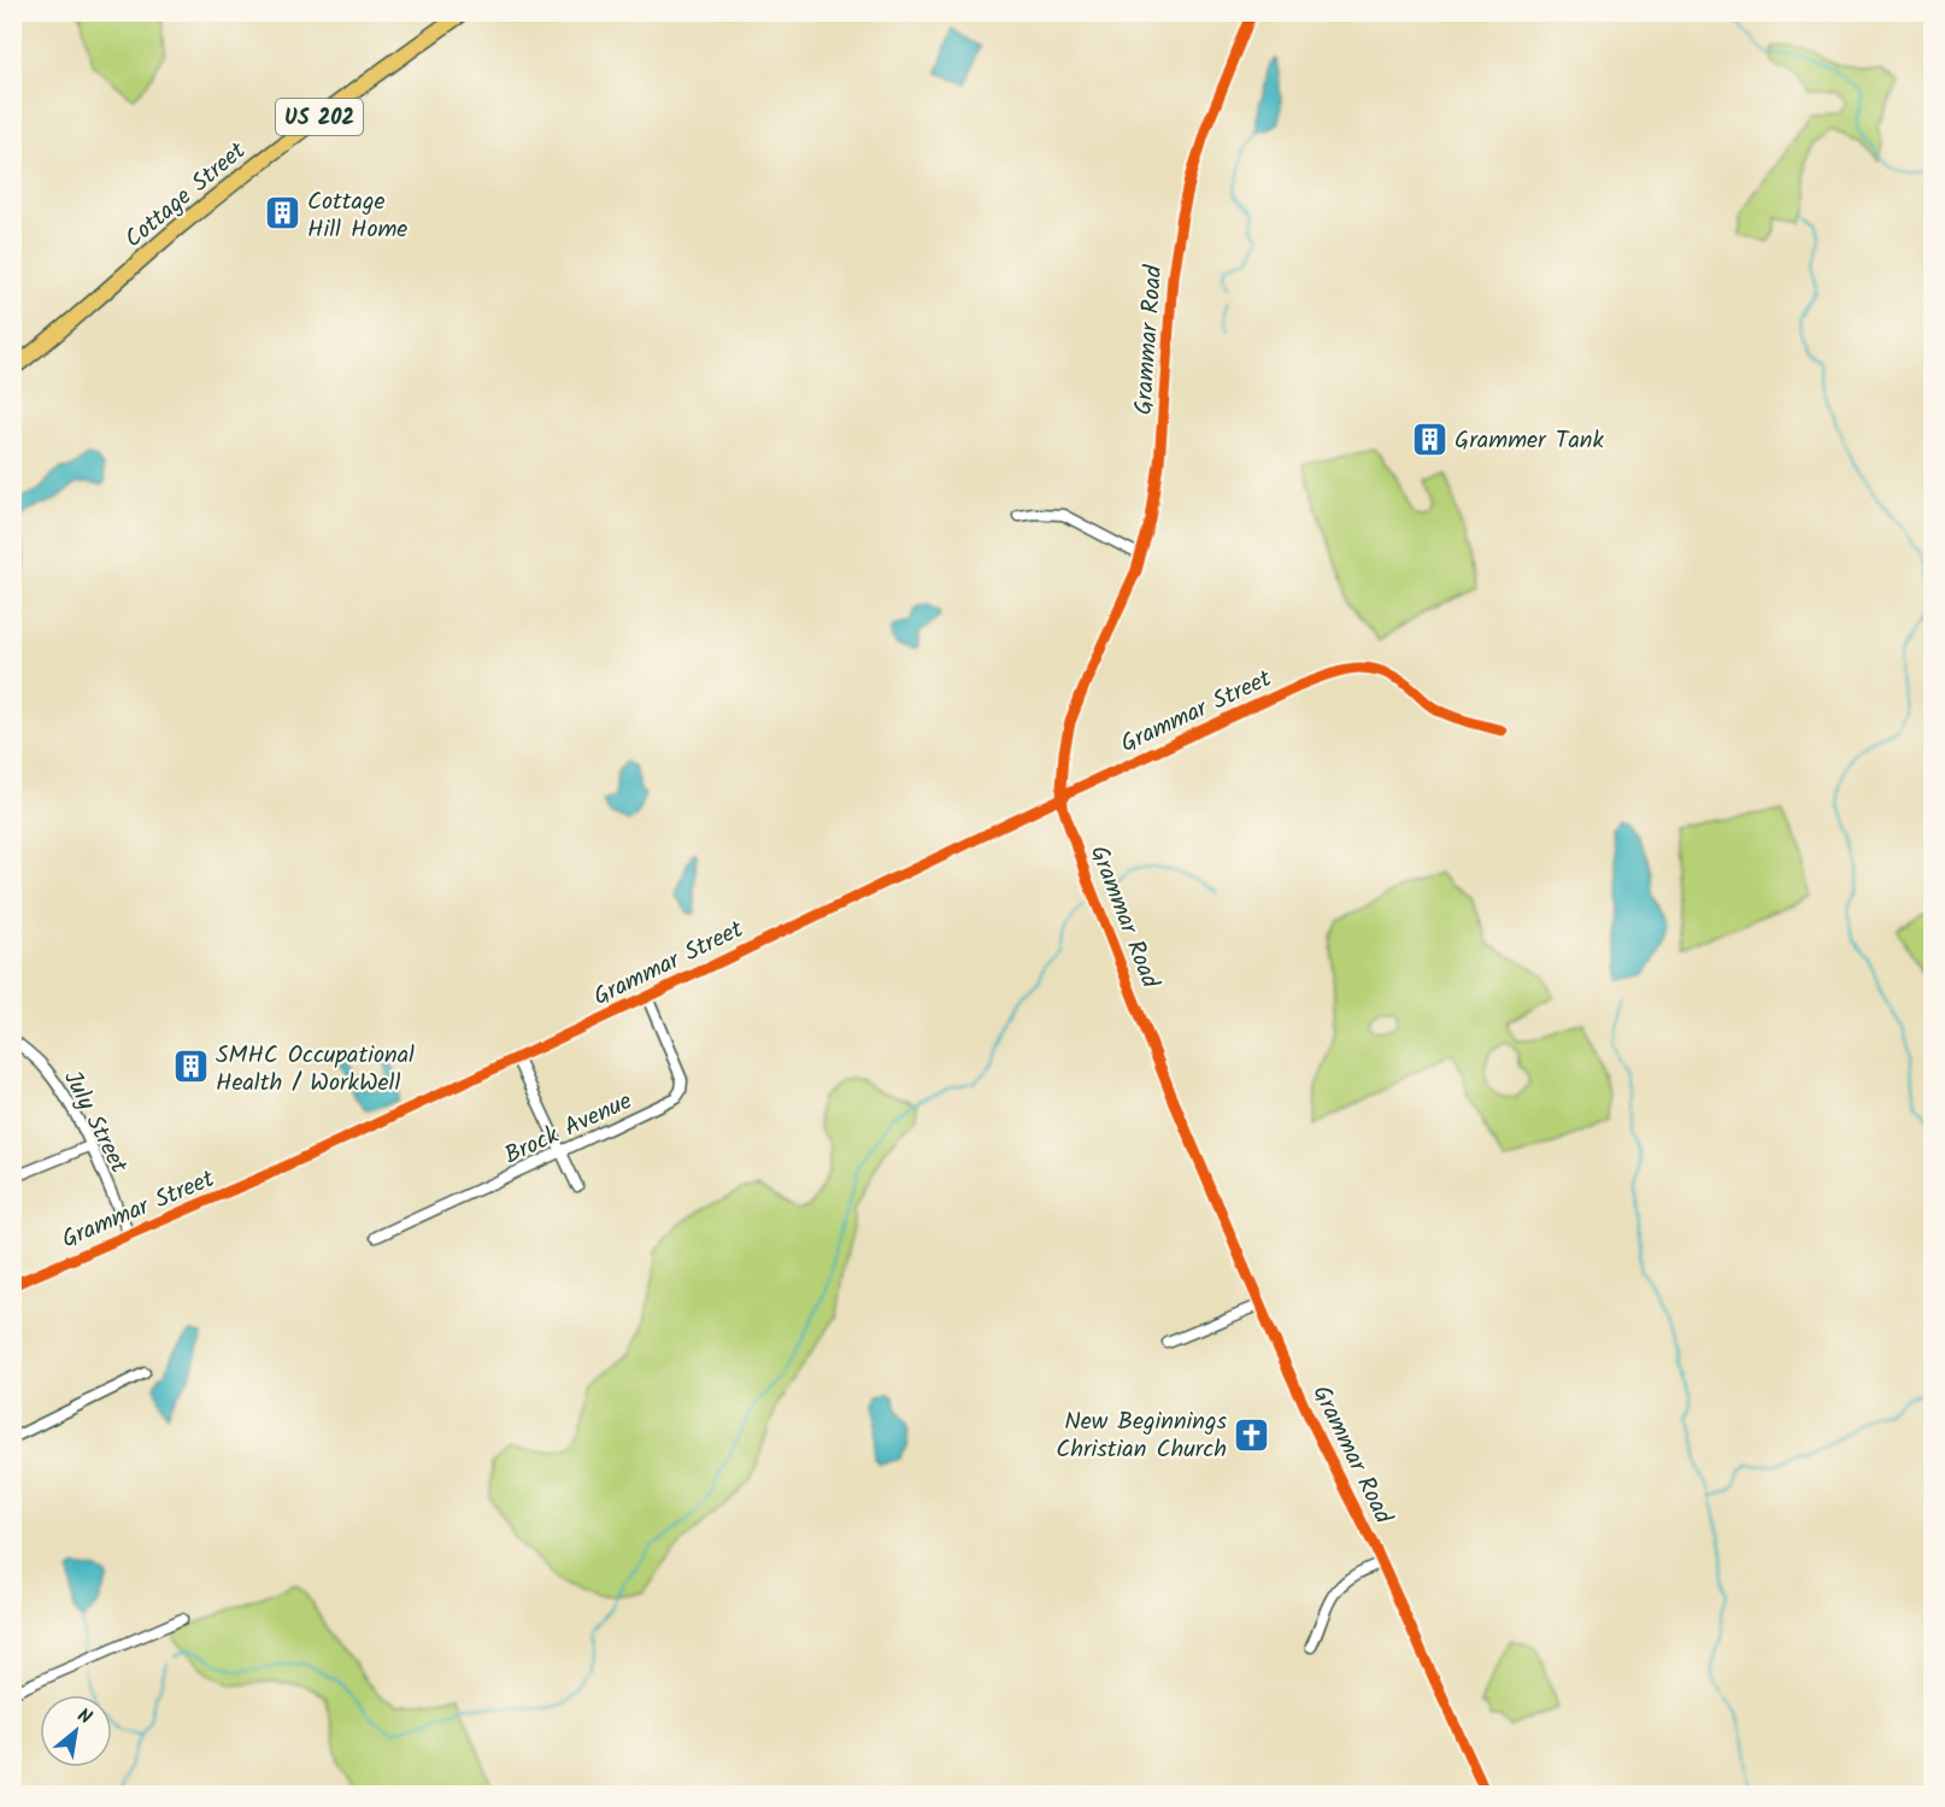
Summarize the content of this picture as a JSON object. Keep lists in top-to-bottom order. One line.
{"streets":{"highway":["US 202","Cottage Street"],"street":["Grammar Road","Grammar Street","July Street","Brock Avenue"]},"crossings":[["Grammar Road","Grammar Street"],["Grammar Street","July Street"],["Grammar Street","Brock Avenue"]],"places":{"building":["Cottage Hill Home","Grammer Tank","SMHC Occupational Health / WorkWell"],"church":["New Beginnings Christian Church"]},"north":"top right"}
